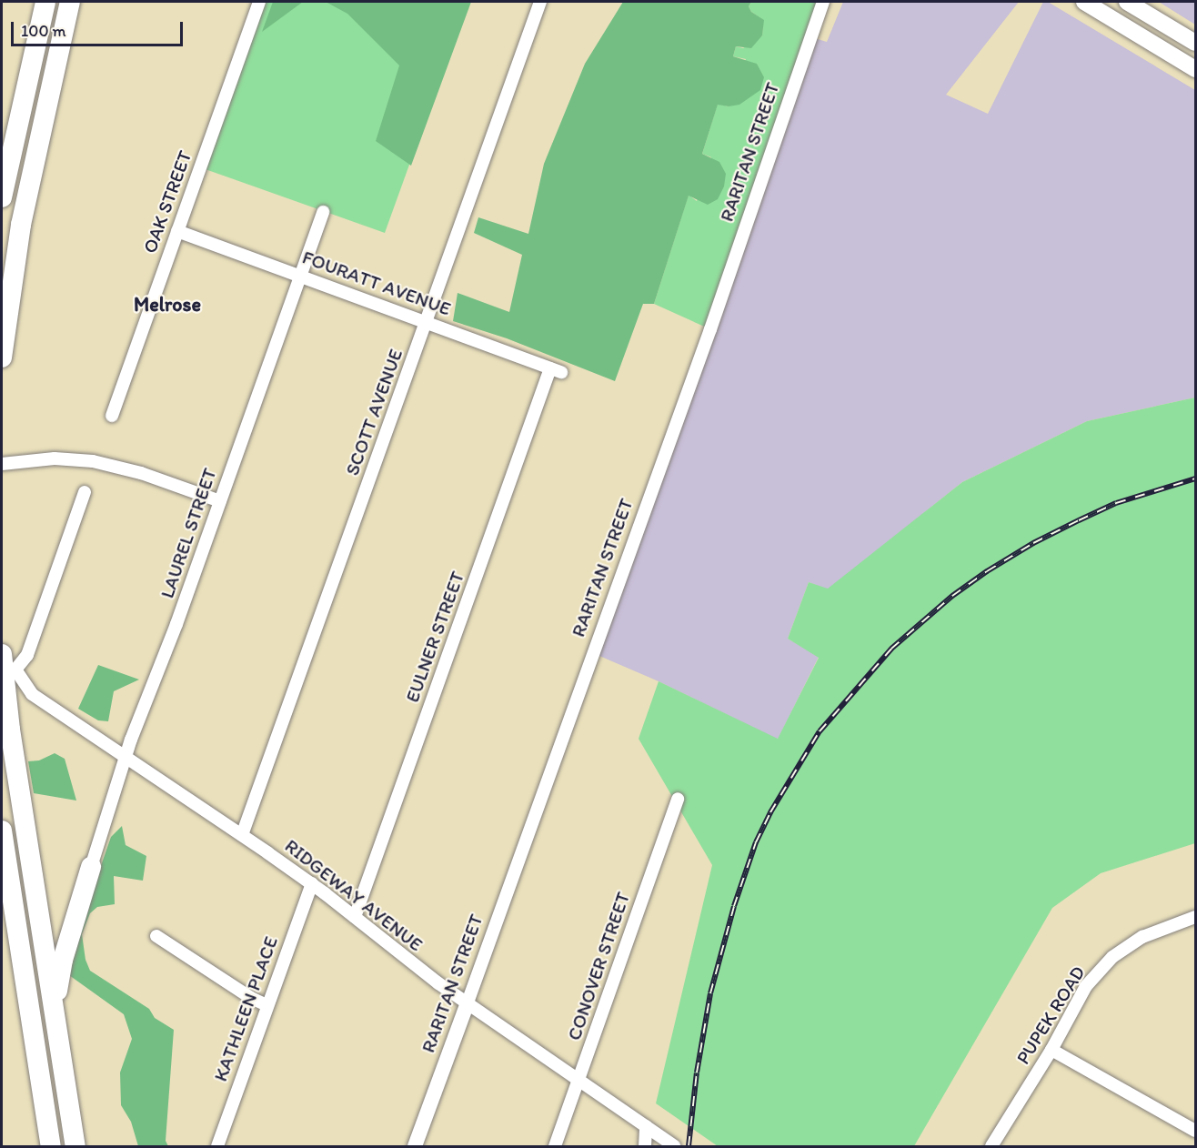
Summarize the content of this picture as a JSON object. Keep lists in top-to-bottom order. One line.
{"streets":{"street":["RARITAN STREET","OAK STREET","FOURATT AVENUE","SCOTT AVENUE","LAUREL STREET","EULNER STREET","RIDGEWAY AVENUE","CONOVER STREET","KATHLEEN PLACE","PUPEK ROAD"]},"crossings":[["RARITAN STREET","RIDGEWAY AVENUE"],["OAK STREET","FOURATT AVENUE"],["FOURATT AVENUE","SCOTT AVENUE"],["FOURATT AVENUE","LAUREL STREET"],["FOURATT AVENUE","EULNER STREET"],["SCOTT AVENUE","RIDGEWAY AVENUE"],["LAUREL STREET","RIDGEWAY AVENUE"],["EULNER STREET","RIDGEWAY AVENUE"],["RIDGEWAY AVENUE","CONOVER STREET"],["RIDGEWAY AVENUE","KATHLEEN PLACE"]],"districts":["Melrose"],"scale_bar":"100 m"}
